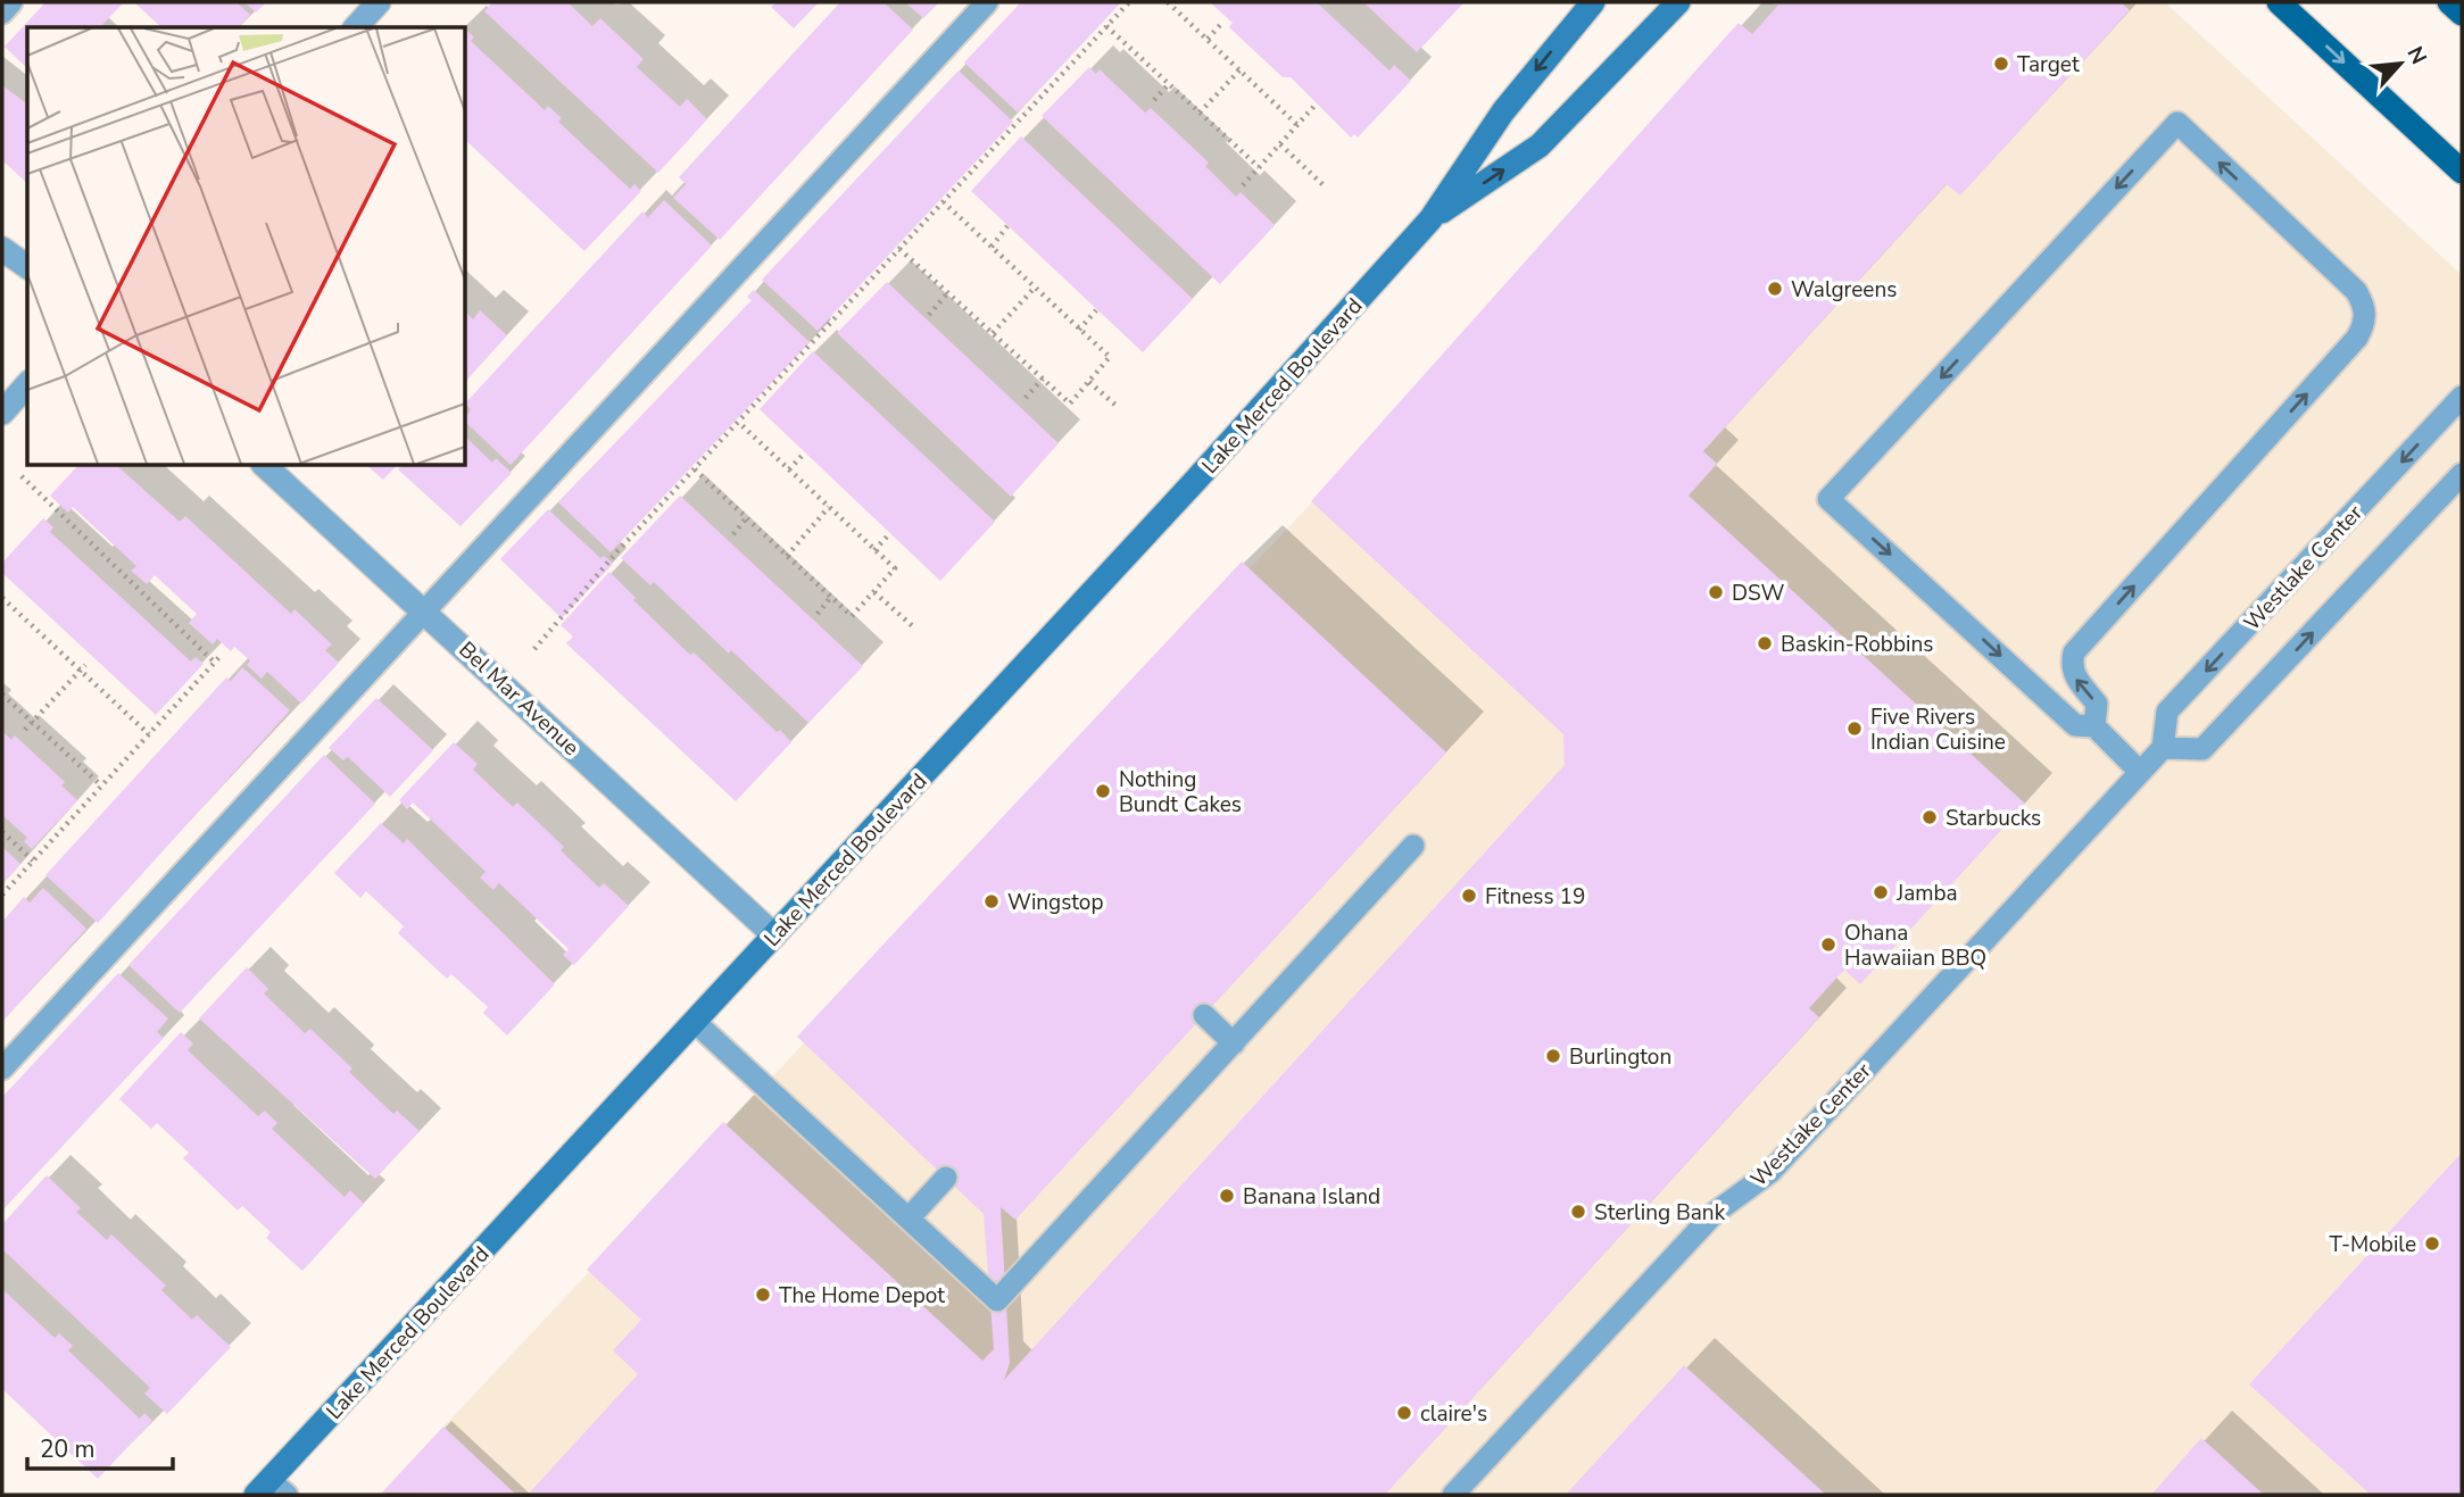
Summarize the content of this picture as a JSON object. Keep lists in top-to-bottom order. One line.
{"streets":{"street":["Lake Merced Boulevard","Bel Mar Avenue"],"lane":["Westlake Center"]},"crossings":[["Lake Merced Boulevard","Bel Mar Avenue"]],"places":["Target","Walgreens","DSW","Baskin-Robbins","Five Rivers Indian Cuisine","Nothing Bundt Cakes","Starbucks","Jamba","Fitness 19","Wingstop","Ohana Hawaiian BBQ","Burlington","Banana Island","Sterling Bank","T-Mobile","The Home Depot","claire's"],"scale_bar":"20 m","north":"top right"}
